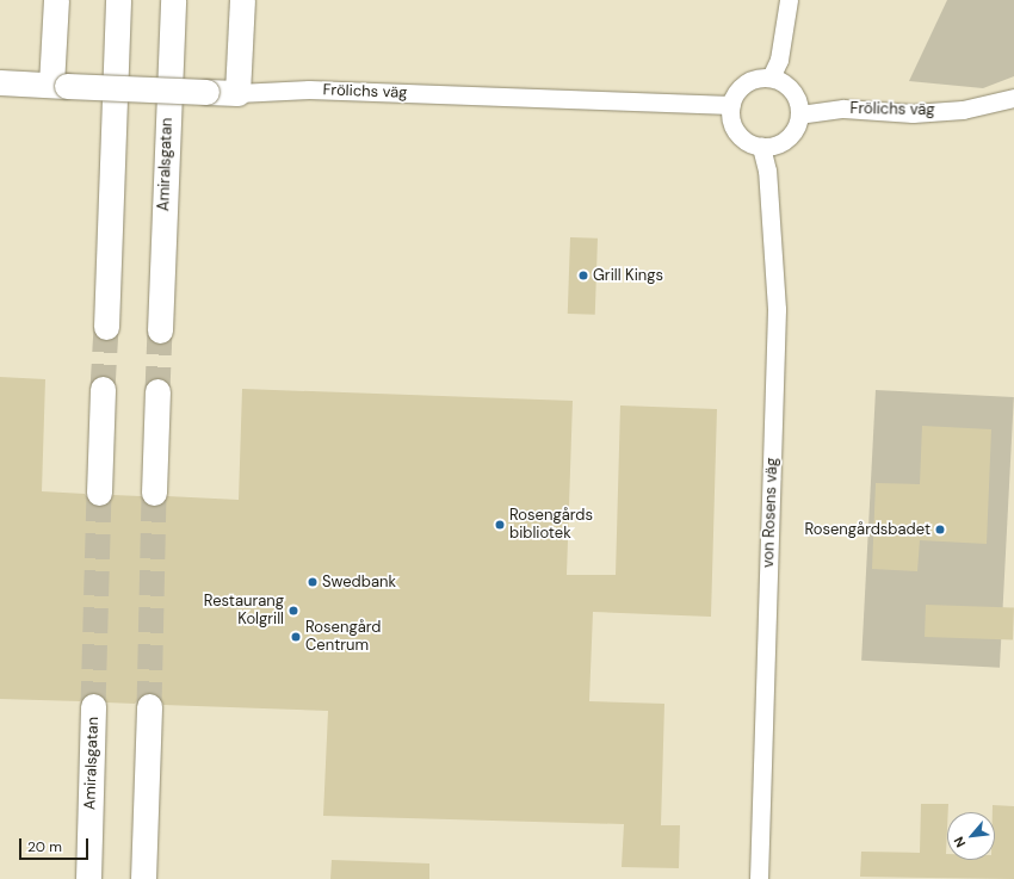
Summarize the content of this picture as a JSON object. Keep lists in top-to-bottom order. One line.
{"streets":{"main road":["Frölichs väg","Amiralsgatan"],"street":["von Rosens väg"]},"crossings":[["Frölichs väg","von Rosens väg"]],"places":["Grill Kings","Rosengårds bibliotek","Rosengårdsbadet","Swedbank","Restaurang Kolgrill","Rosengård Centrum"],"scale_bar":"20 m","north":"bottom left"}
